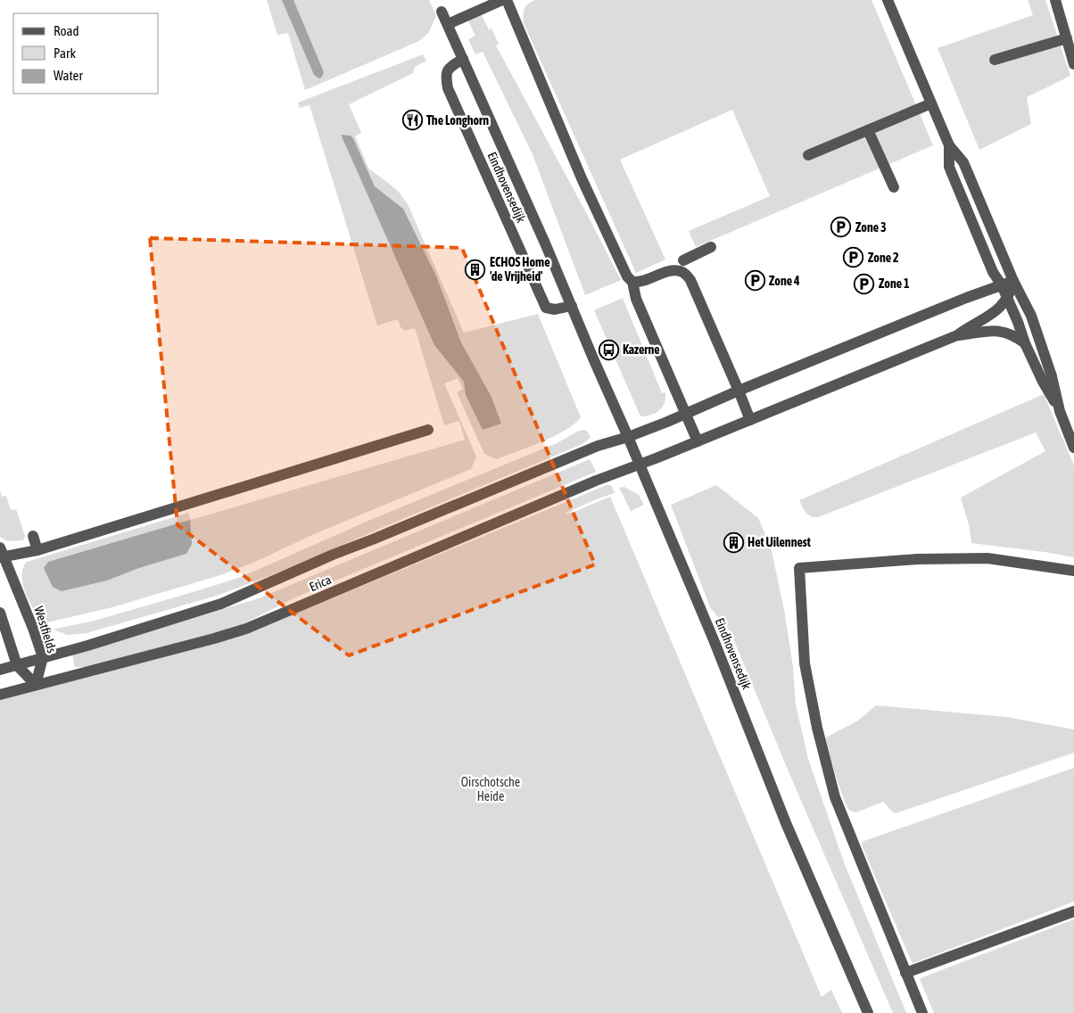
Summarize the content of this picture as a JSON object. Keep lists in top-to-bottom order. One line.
{"streets":{"street":["Eindhovensedijk","Erica","Westfields"]},"crossings":[["Eindhovensedijk","Erica"],["Erica","Westfields"]],"parks":["Oirschotsche Heide"],"places":{"restaurant":["The Longhorn"],"parking":["Zone 3","Zone 2","Zone 4","Zone 1"],"building":["ECHOS Home 'de Vrijheid'","Het Uilennest"],"bus stop":["Kazerne"]},"legend":["Road","Park","Water"]}
